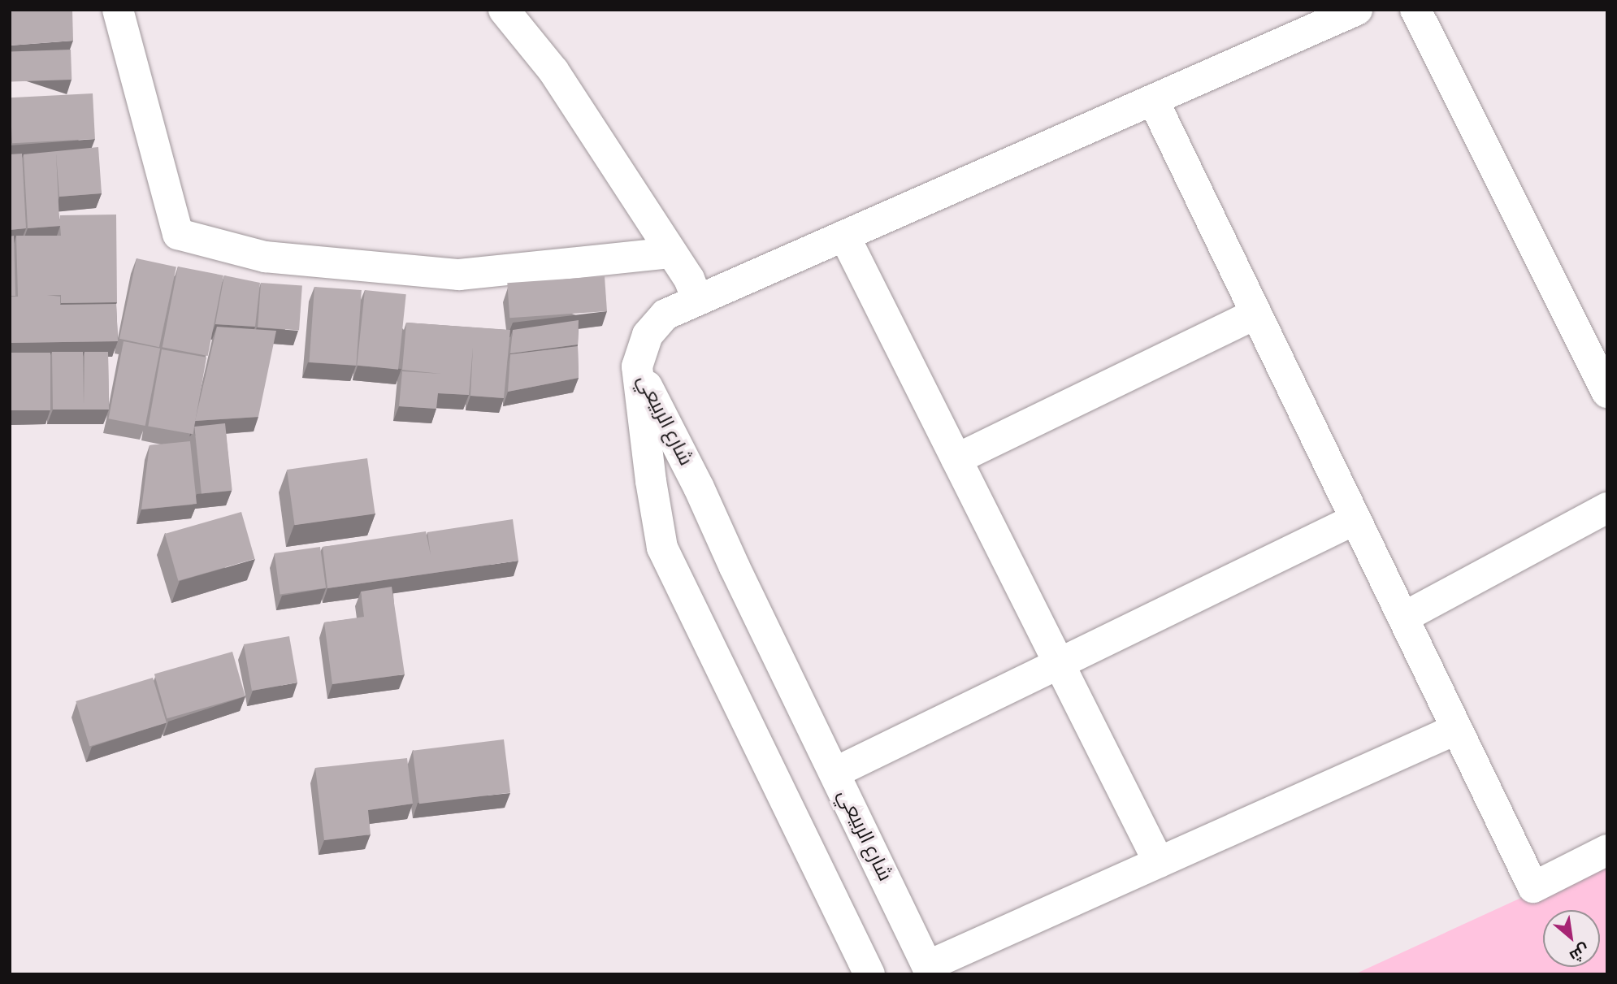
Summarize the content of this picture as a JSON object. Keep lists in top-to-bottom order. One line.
{"streets":{"street":["شارع الربيعي"]},"north":"bottom right"}
